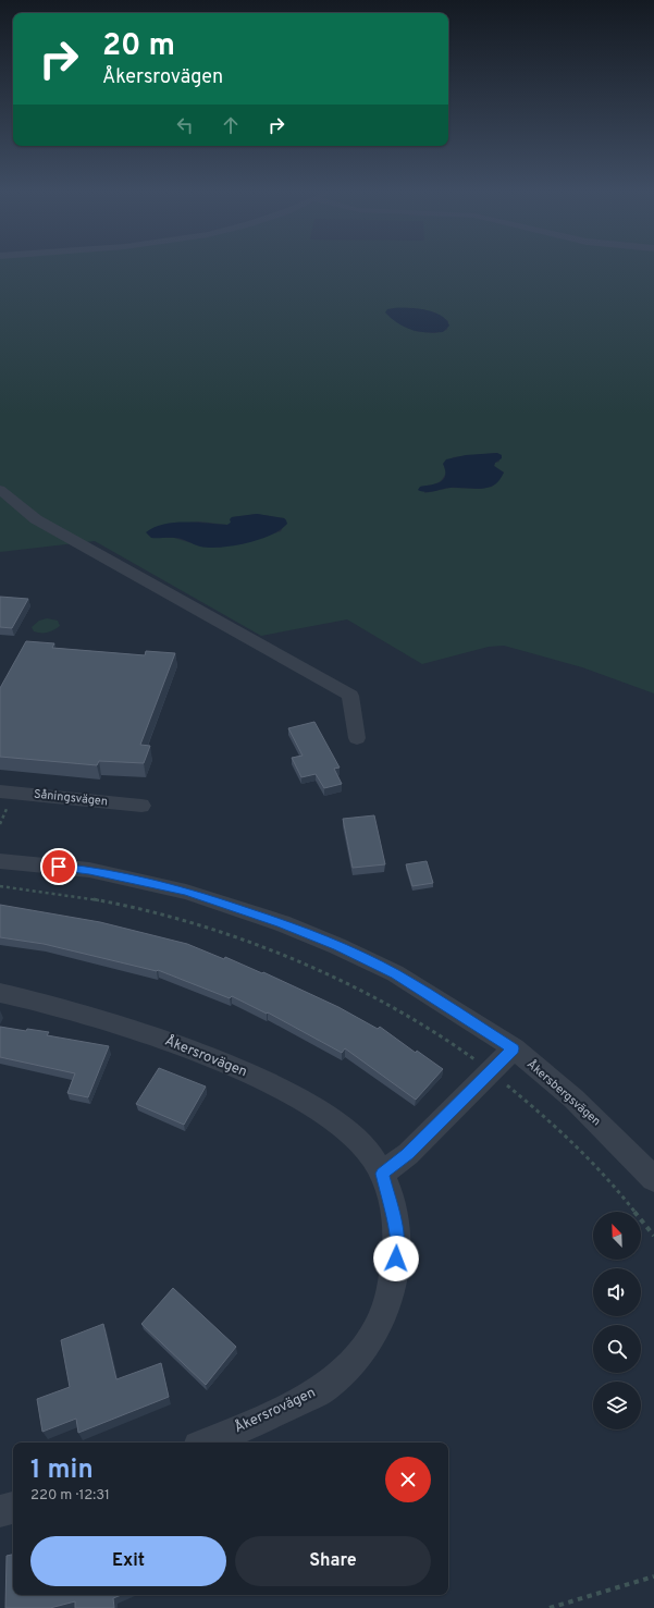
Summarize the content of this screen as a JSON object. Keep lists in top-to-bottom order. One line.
{"streets":{"street":["Såningsvägen","Åkersrovägen","Åkersbergsvägen"]},"north":"top left","page":{"turn":["20 m","Åkersrovägen"],"heading":["1 min","220 m · 12:31"],"buttons":["Exit","Share"]}}
